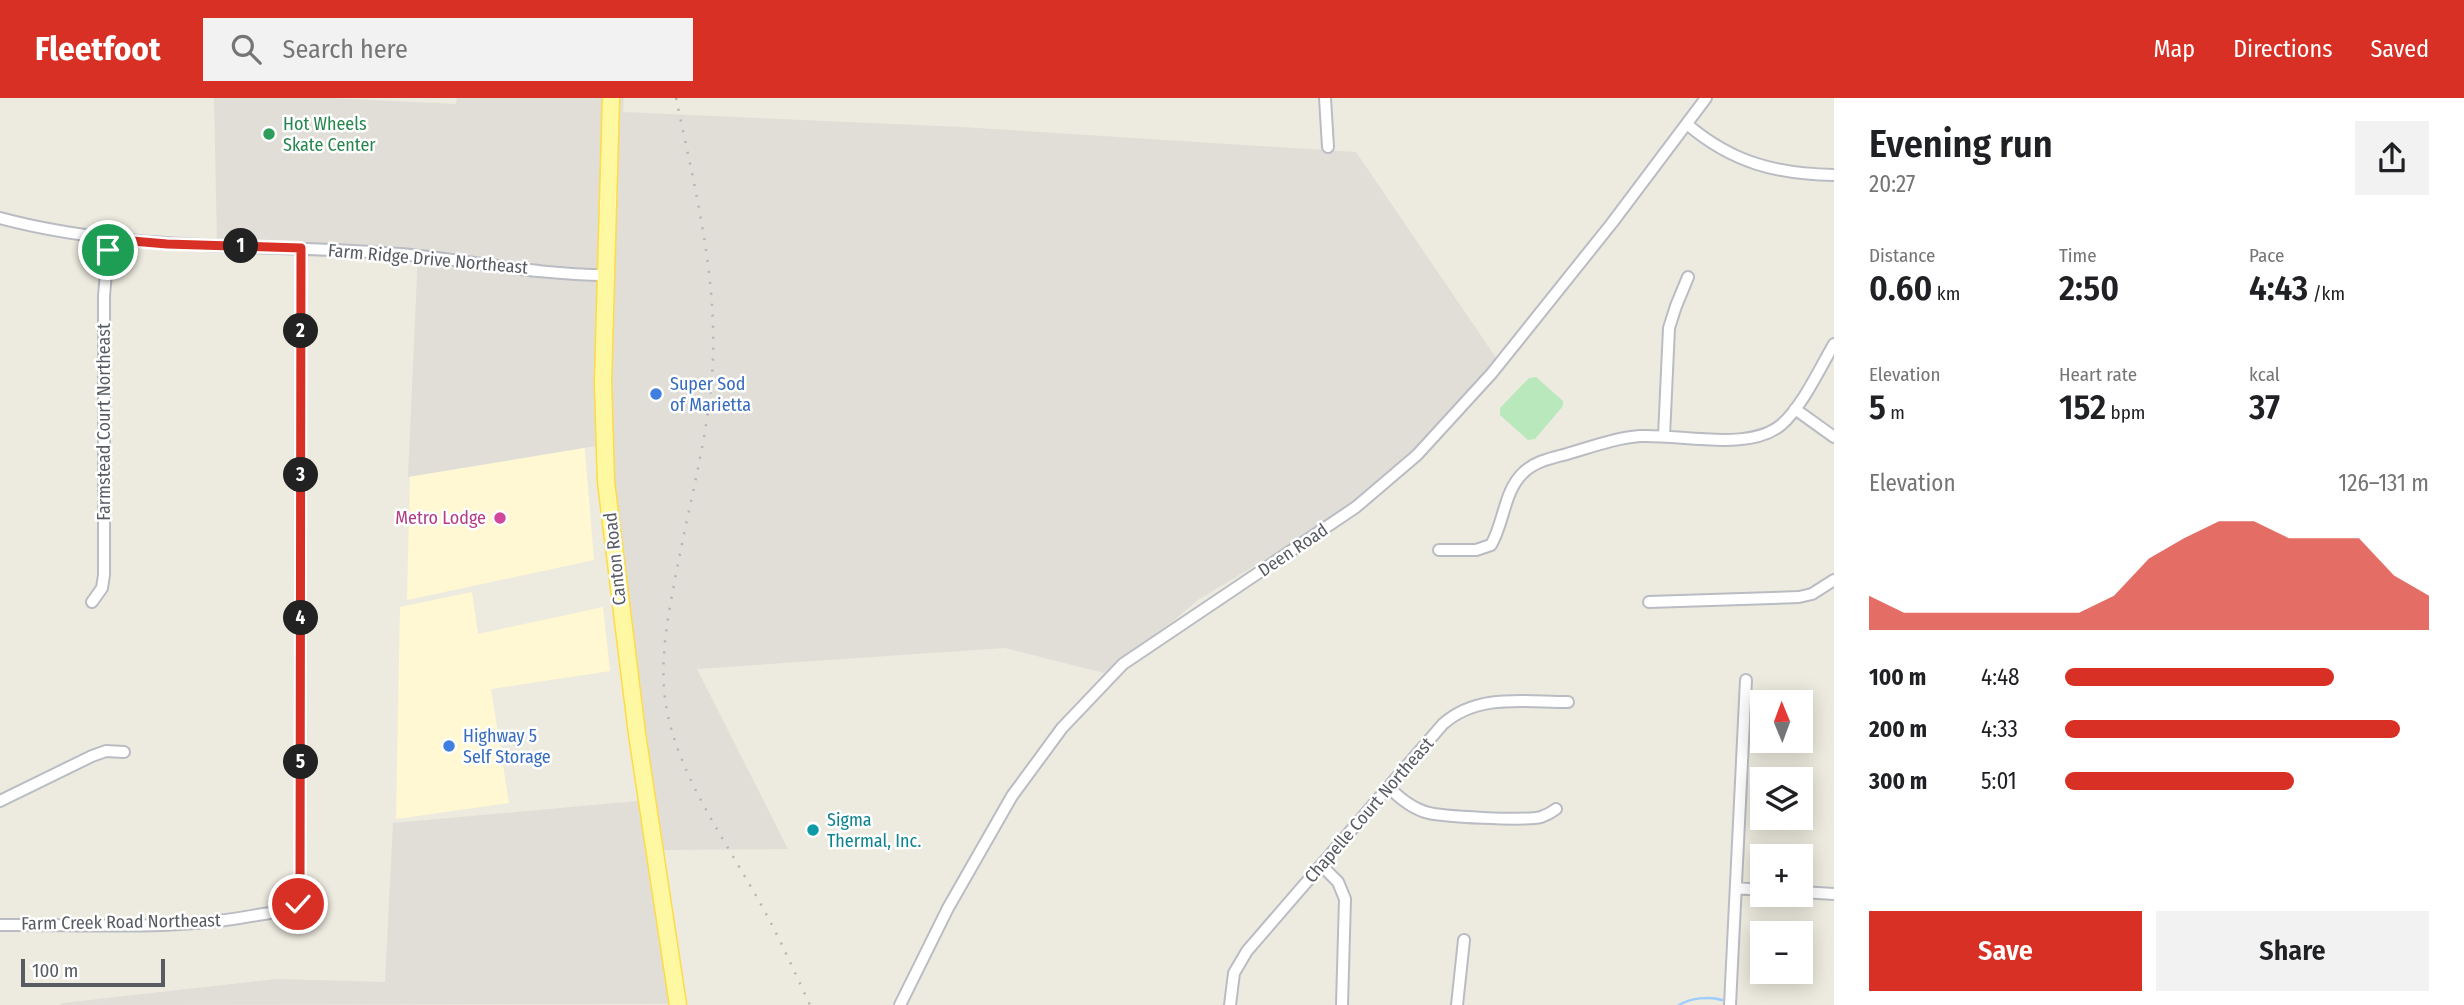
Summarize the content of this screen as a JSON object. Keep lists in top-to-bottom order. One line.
{"streets":{"main road":["Canton Road"],"street":["Farm Ridge Drive Northeast","Farmstead Court Northeast","Deen Road","Chapelle Court Northeast","Farm Creek Road Northeast"]},"crossings":[["Farm Ridge Drive Northeast","Farmstead Court Northeast"],["Farm Ridge Drive Northeast","Canton Road"],["Farm Ridge Drive Northeast","Farm Creek Road Northeast"]],"places":["Hot Wheels Skate Center","Super Sod of Marietta","Metro Lodge","Highway 5 Self Storage","Sigma Thermal, Inc."],"scale_bar":"100 m","north":"top","page":{"header":"Fleetfoot","search":"Search here","nav":["Map","Directions","Saved"],"heading":["Evening run","20:27"],"stats":[["Distance","0.60 km"],["Time","2:50"],["Pace","4:43 /km"],["Elevation","5 m"],["Heart rate","152 bpm"],["kcal","37"]],"pins":["1","2","3","4","5"],"chart":["Elevation","126–131 m"],"list":[{"name":"100 m","note":"4:48"},{"name":"200 m","note":"4:33"},{"name":"300 m","note":"5:01"}],"map_buttons":["+","−"],"buttons":["Save","Share"],"scale":"100 m"}}
